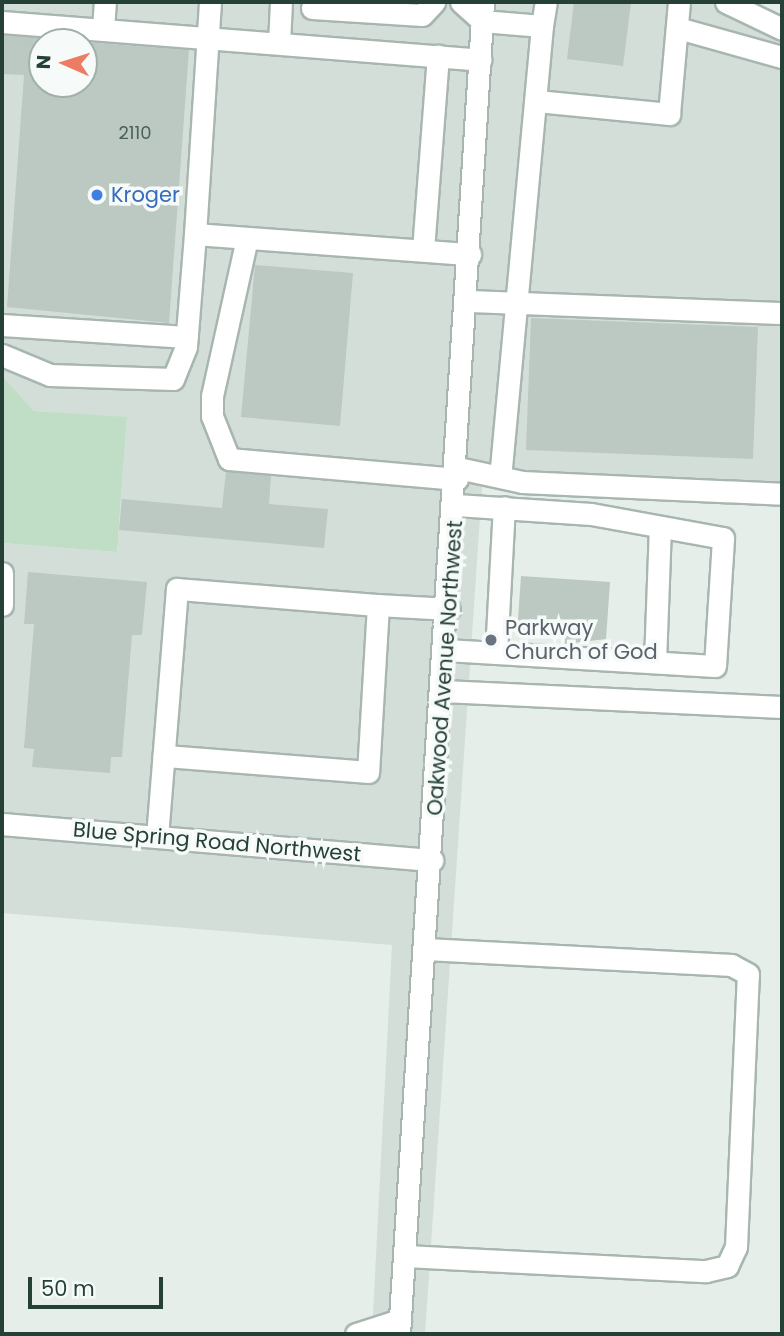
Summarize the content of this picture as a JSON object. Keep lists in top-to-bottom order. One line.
{"streets":{"street":["Oakwood Avenue Northwest","Blue Spring Road Northwest"]},"crossings":[["Oakwood Avenue Northwest","Blue Spring Road Northwest"]],"places":["Kroger","Parkway Church of God"],"house_numbers":["2110"],"scale_bar":"50 m","north":"left"}
